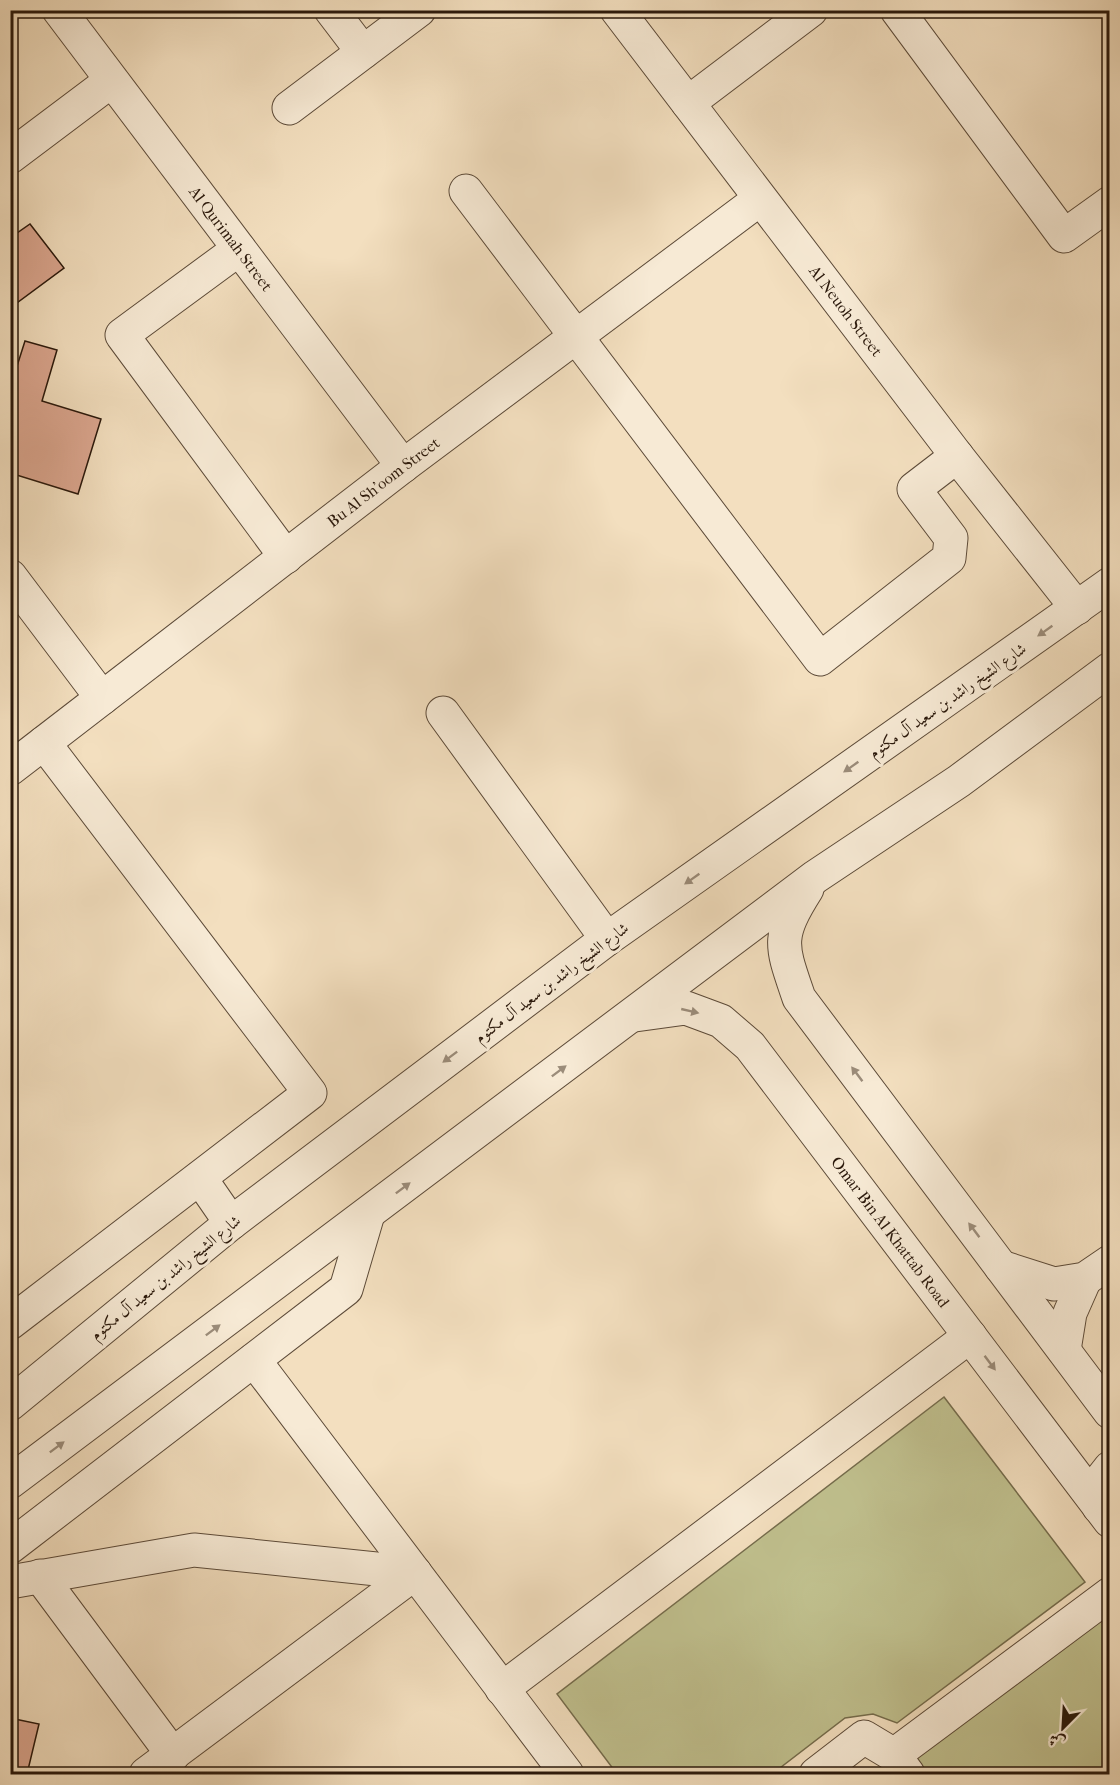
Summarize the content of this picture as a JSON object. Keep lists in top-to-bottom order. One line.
{"streets":{"street":["Al Qurimah Street","Al Neuoh Street","Bu Al Sh'oom Street","شارع الشيخ راشد بن سعيد آل مكتوم","Omar Bin Al Khattab Road"]},"crossings":[["Al Qurimah Street","Bu Al Sh'oom Street"],["Al Neuoh Street","Bu Al Sh'oom Street"],["Al Neuoh Street","شارع الشيخ راشد بن سعيد آل مكتوم"]],"one_way":["Omar Bin Al Khattab Road"],"north":"bottom left"}
